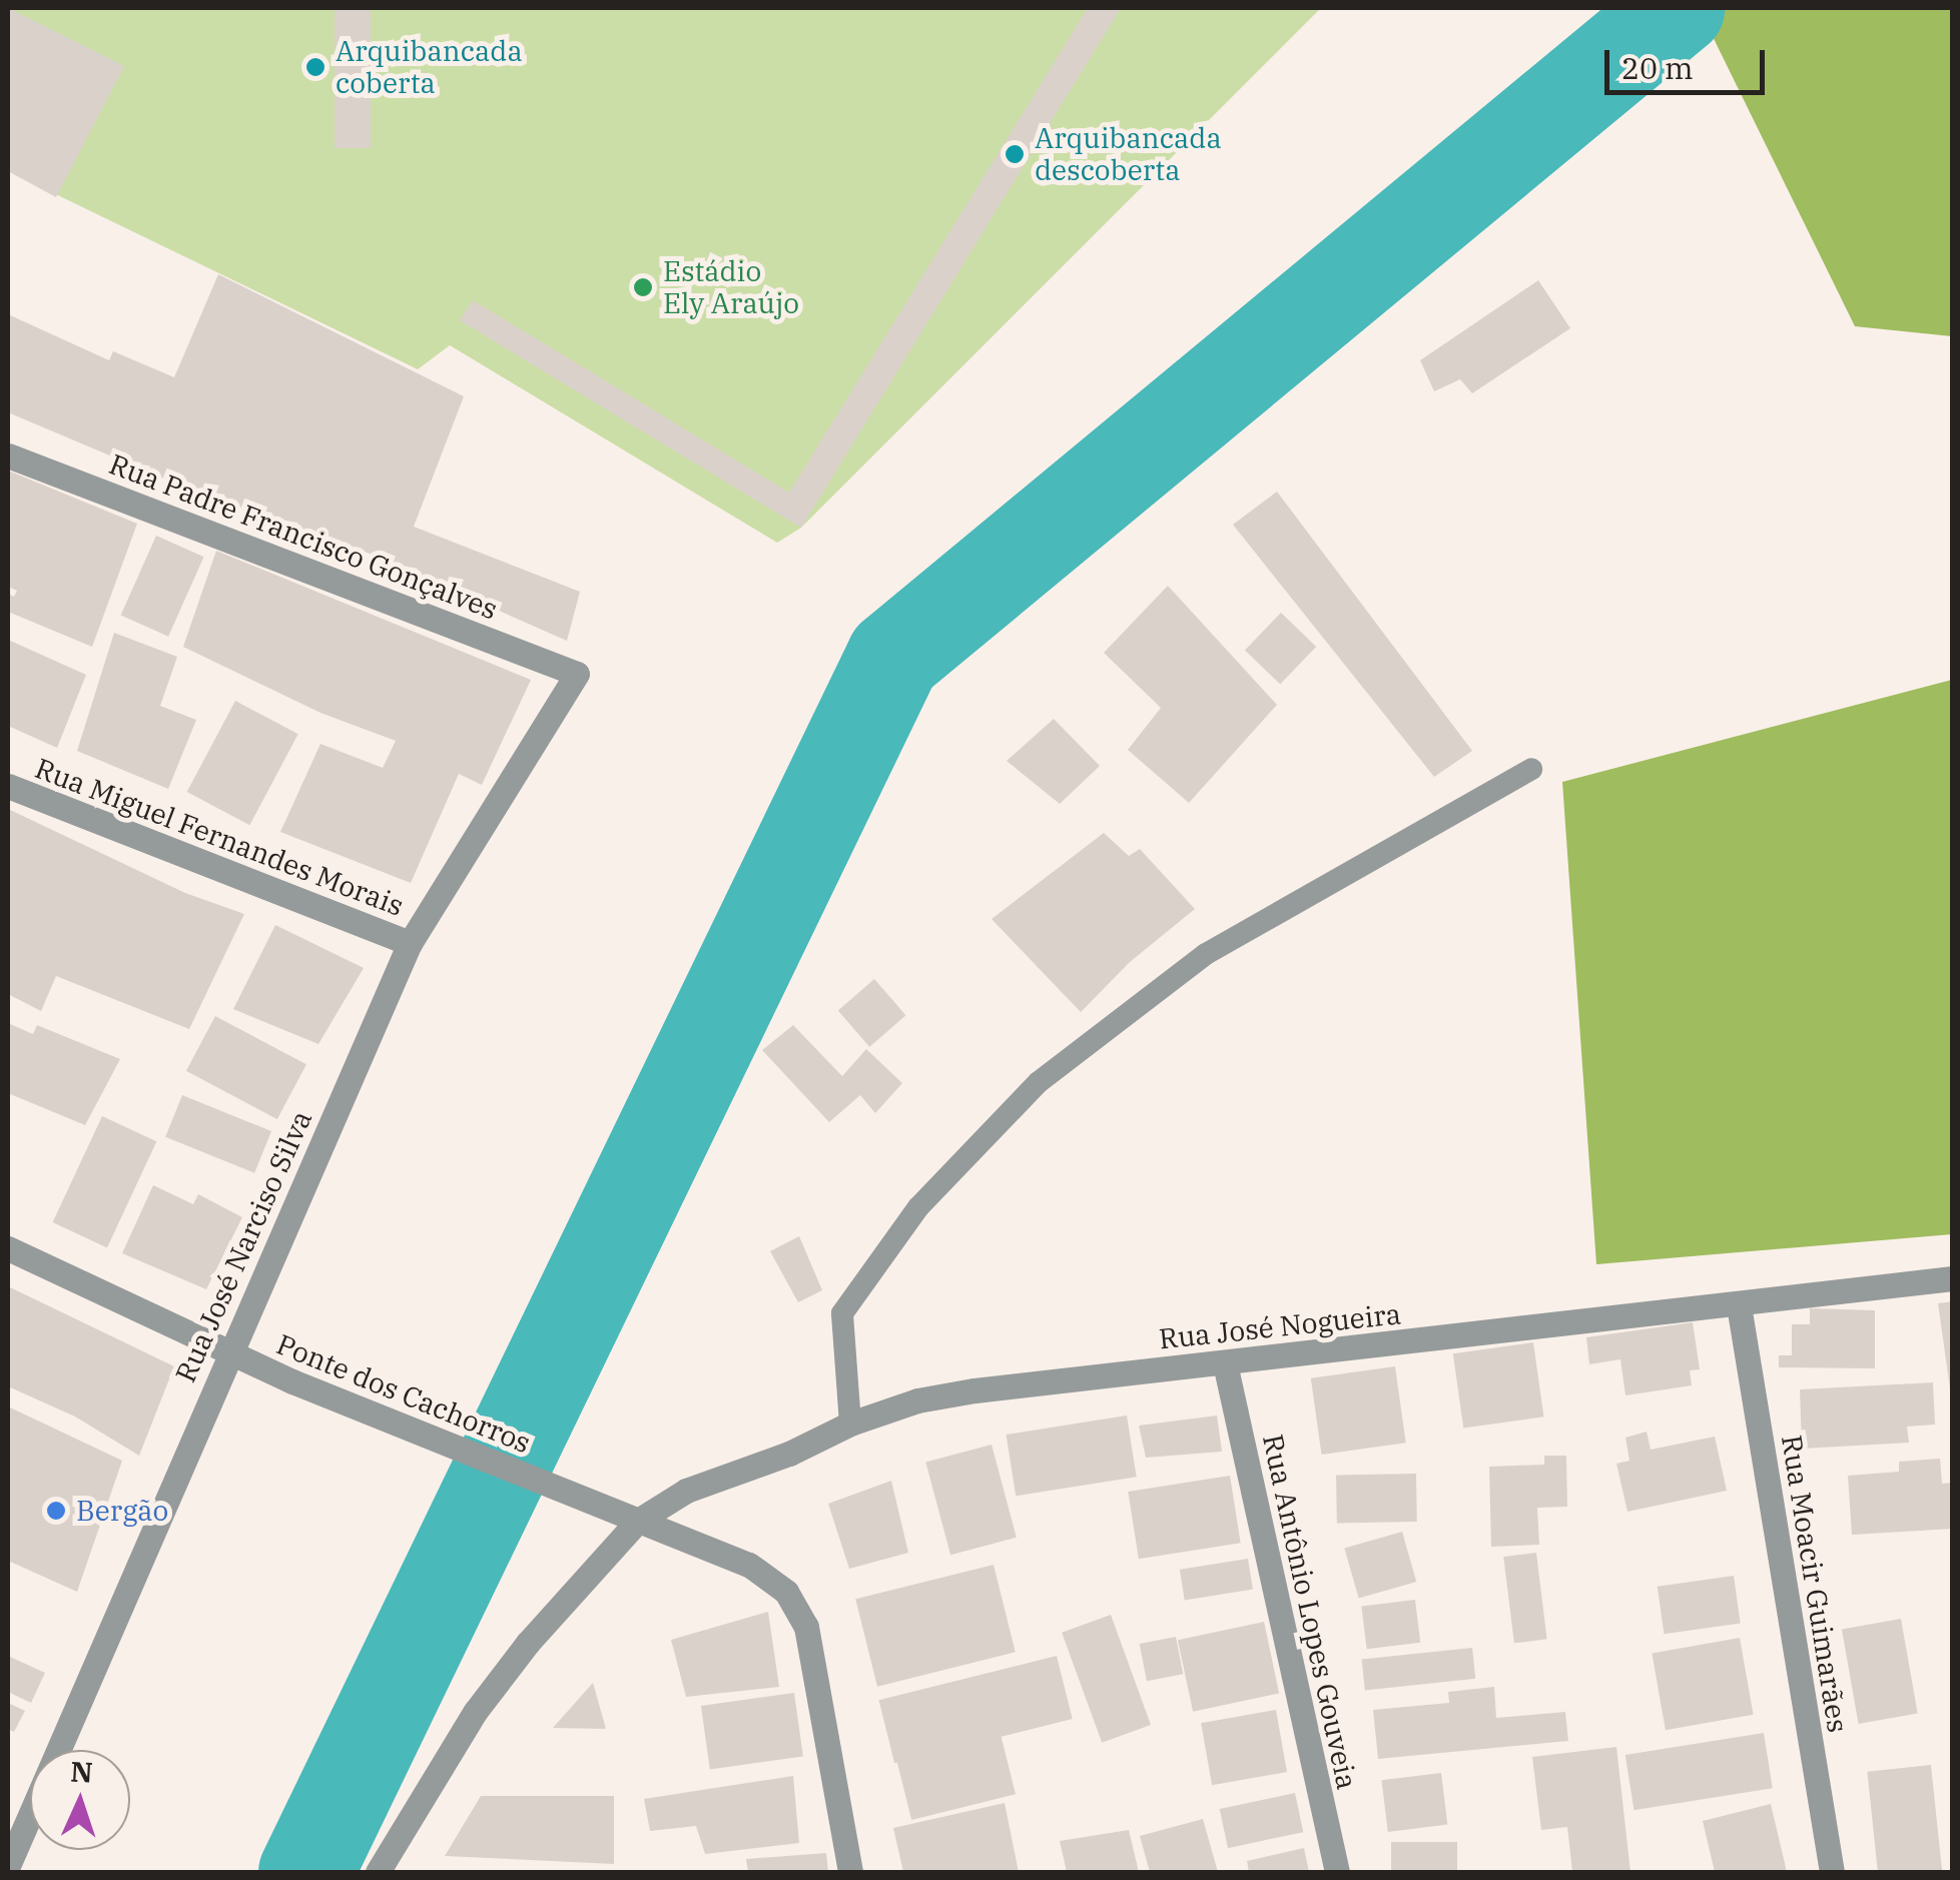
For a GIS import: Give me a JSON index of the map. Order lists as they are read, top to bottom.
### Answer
{
  "streets": {
    "street": [
      "Rua Padre Francisco Gonçalves",
      "Rua Miguel Fernandes Morais",
      "Rua José Narciso Silva",
      "Rua José Nogueira",
      "Ponte dos Cachorros",
      "Rua Moacir Guimarães",
      "Rua Antônio Lopes Gouveia"
    ]
  },
  "crossings": [
    ["Rua Padre Francisco Gonçalves", "Rua José Narciso Silva"],
    ["Rua Miguel Fernandes Morais", "Rua José Narciso Silva"],
    ["Rua José Narciso Silva", "Ponte dos Cachorros"],
    ["Rua José Nogueira", "Ponte dos Cachorros"],
    ["Rua José Nogueira", "Rua Moacir Guimarães"],
    ["Rua José Nogueira", "Rua Antônio Lopes Gouveia"]
  ],
  "places": [
    "Arquibancada coberta",
    "Arquibancada descoberta",
    "Estádio Ely Araújo",
    "Bergão"
  ],
  "scale_bar": "20 m",
  "north": "top"
}
